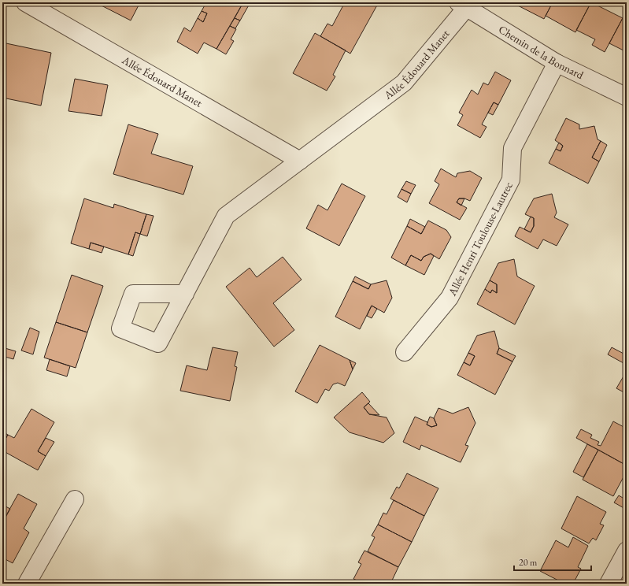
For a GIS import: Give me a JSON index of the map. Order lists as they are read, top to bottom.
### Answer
{
  "streets": {
    "street": ["Chemin de la Bonnard", "Allée Édouard Manet", "Allée Henri Toulouse-Lautrec"]
  },
  "crossings": [
    ["Chemin de la Bonnard", "Allée Édouard Manet"],
    ["Chemin de la Bonnard", "Allée Henri Toulouse-Lautrec"]
  ],
  "scale_bar": "20 m"
}
